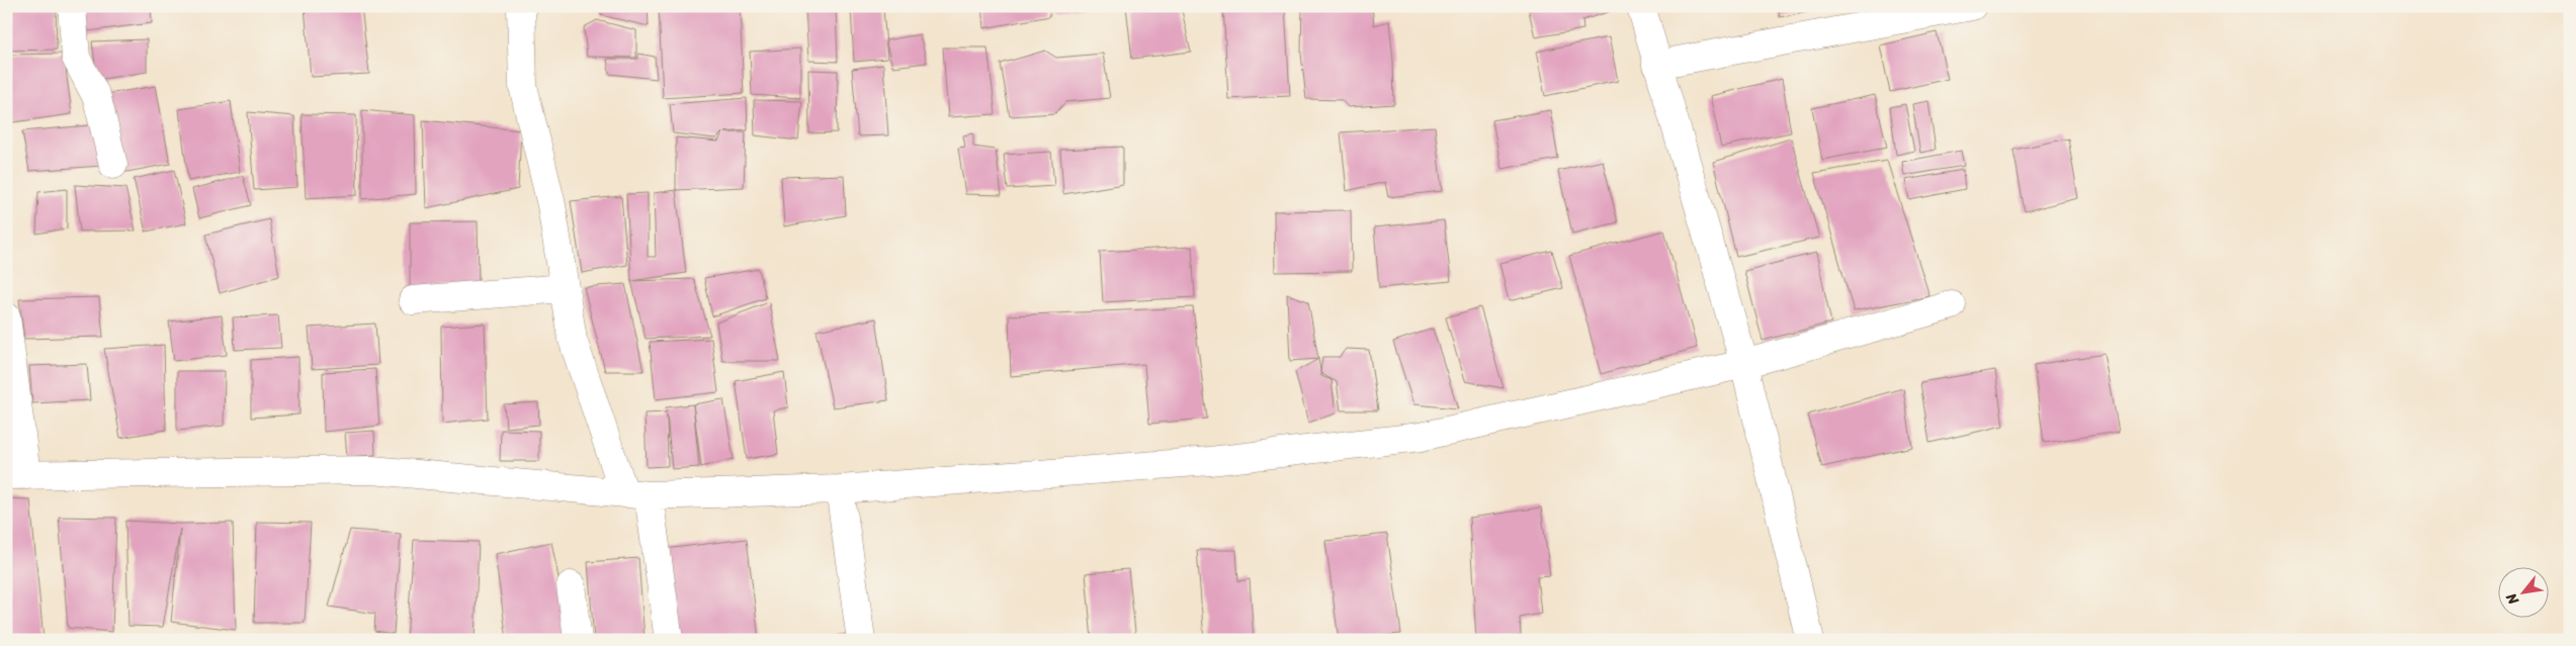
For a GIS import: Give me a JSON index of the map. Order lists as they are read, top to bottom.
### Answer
{
  "north": "bottom left"
}
